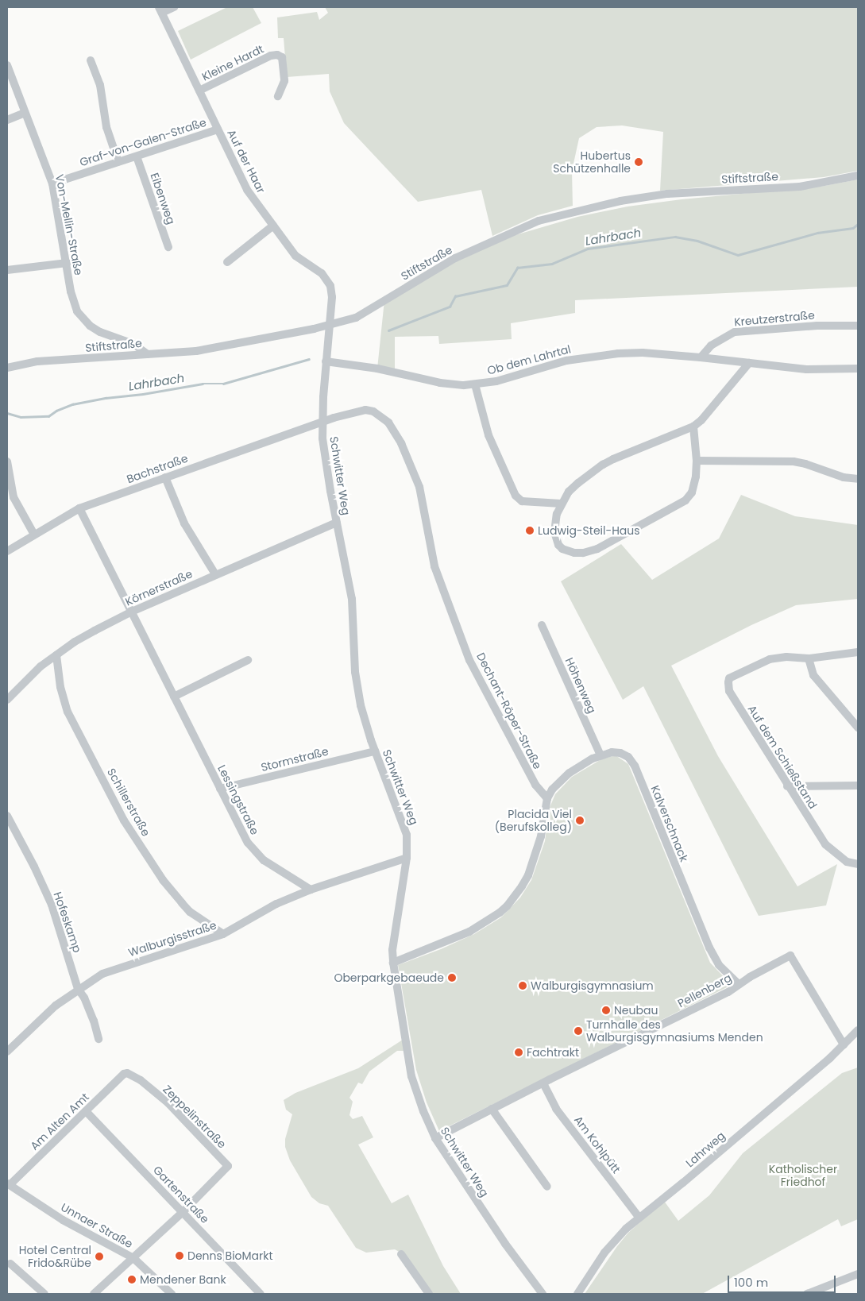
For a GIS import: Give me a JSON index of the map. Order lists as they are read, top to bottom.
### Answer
{
  "streets": {
    "street": [
      "Kleine Hardt",
      "Graf-von-Galen-Straße",
      "Auf der Haar",
      "Stiftstraße",
      "Eibenweg",
      "Von-Mellin-Straße",
      "Kreutzerstraße",
      "Ob dem Lahrtal",
      "Bachstraße",
      "Schwitter Weg",
      "Körnerstraße",
      "Höhenweg",
      "Dechant-Röper-Straße",
      "Auf dem Schießstand",
      "Stormstraße",
      "Lessingstraße",
      "Schillerstraße",
      "Kalverschnack",
      "Hofeskamp",
      "Walburgisstraße",
      "Pellenberg",
      "Zeppelinstraße",
      "Am Alten Amt",
      "Am Kohlpütt",
      "Lahrweg",
      "Gartenstraße",
      "Unnaer Straße"
    ]
  },
  "crossings": [
    ["Kleine Hardt", "Auf der Haar"],
    ["Graf-von-Galen-Straße", "Auf der Haar"],
    ["Graf-von-Galen-Straße", "Eibenweg"],
    ["Graf-von-Galen-Straße", "Von-Mellin-Straße"],
    ["Auf der Haar", "Stiftstraße"],
    ["Auf der Haar", "Schwitter Weg"],
    ["Stiftstraße", "Von-Mellin-Straße"],
    ["Stiftstraße", "Schwitter Weg"],
    ["Kreutzerstraße", "Ob dem Lahrtal"],
    ["Ob dem Lahrtal", "Schwitter Weg"],
    ["Bachstraße", "Schwitter Weg"],
    ["Bachstraße", "Dechant-Röper-Straße"],
    ["Bachstraße", "Lessingstraße"],
    ["Schwitter Weg", "Körnerstraße"],
    ["Schwitter Weg", "Dechant-Röper-Straße"],
    ["Schwitter Weg", "Stormstraße"],
    ["Schwitter Weg", "Walburgisstraße"],
    ["Schwitter Weg", "Pellenberg"],
    ["Körnerstraße", "Lessingstraße"],
    ["Körnerstraße", "Schillerstraße"],
    ["Höhenweg", "Kalverschnack"],
    ["Dechant-Röper-Straße", "Kalverschnack"],
    ["Stormstraße", "Lessingstraße"],
    ["Lessingstraße", "Walburgisstraße"],
    ["Schillerstraße", "Walburgisstraße"],
    ["Kalverschnack", "Pellenberg"],
    ["Hofeskamp", "Walburgisstraße"],
    ["Pellenberg", "Am Kohlpütt"],
    ["Pellenberg", "Lahrweg"],
    ["Zeppelinstraße", "Am Alten Amt"],
    ["Zeppelinstraße", "Gartenstraße"],
    ["Am Alten Amt", "Gartenstraße"],
    ["Am Alten Amt", "Unnaer Straße"],
    ["Am Kohlpütt", "Lahrweg"]
  ],
  "water": ["Lahrbach"],
  "parks": ["Katholischer Friedhof"],
  "places": [
    "Hubertus Schützenhalle",
    "Ludwig-Steil-Haus",
    "Placida Viel (Berufskolleg)",
    "Oberparkgebaeude",
    "Walburgisgymnasium",
    "Neubau",
    "Turnhalle des Walburgisgymnasiums Menden",
    "Fachtrakt",
    "Denns BioMarkt",
    "Hotel Central Frido&Rübe",
    "Mendener Bank"
  ],
  "scale_bar": "100 m"
}
